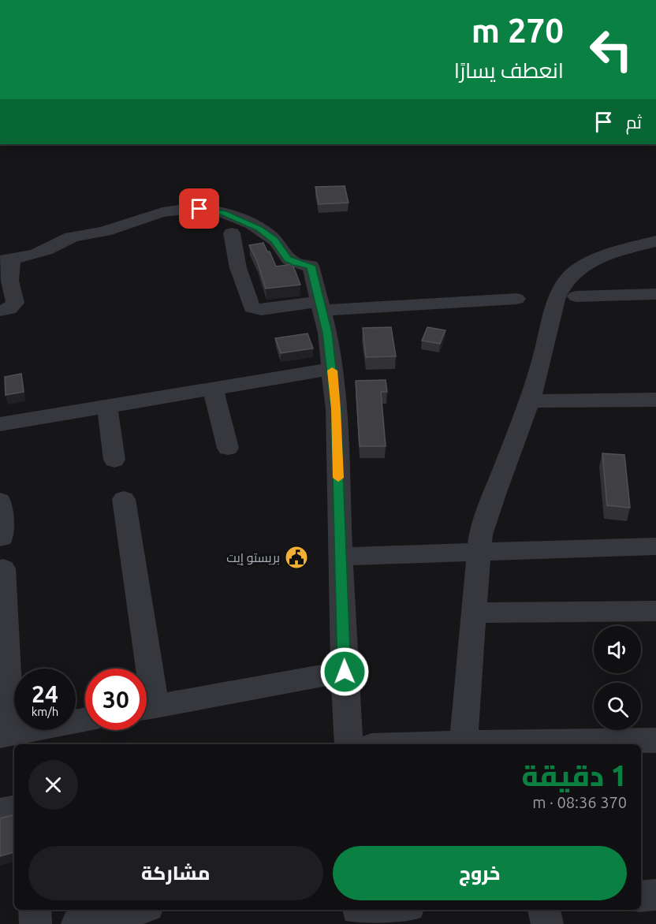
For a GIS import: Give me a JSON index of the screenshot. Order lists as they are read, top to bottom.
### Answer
{
  "places": {
    "public building": ["بريستو إيت"]
  },
  "page": {
    "turn": ["270 m", "انعطف يسارًا"],
    "then": "ثم",
    "speed": "24 km/h",
    "limit": "30",
    "heading": ["1 دقيقة", "370 m · 08:36"],
    "buttons": ["خروج", "مشاركة"]
  }
}
